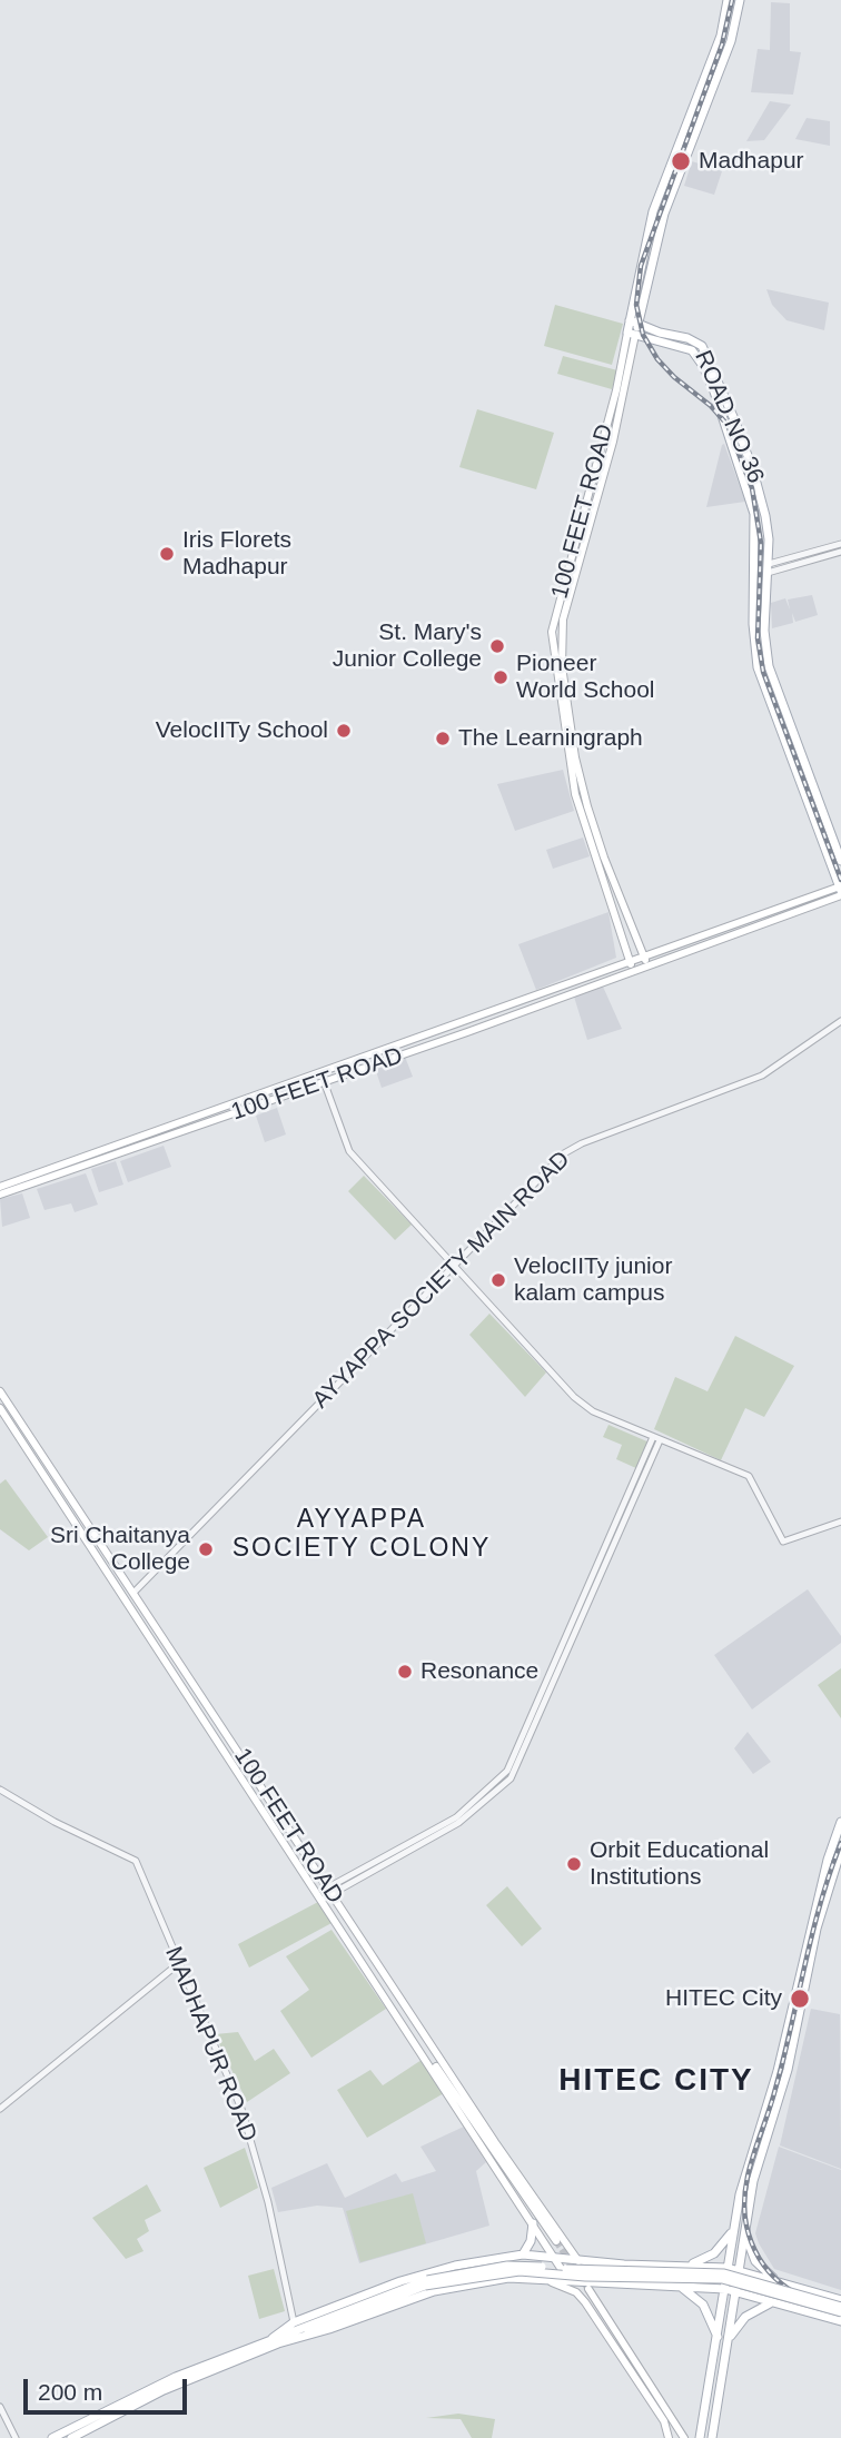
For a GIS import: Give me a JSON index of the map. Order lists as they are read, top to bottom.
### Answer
{
  "streets": {
    "main road": ["ROAD NO 36", "100 FEET ROAD"],
    "street": ["AYYAPPA SOCIETY MAIN ROAD", "MADHAPUR ROAD"]
  },
  "crossings": [
    ["ROAD NO 36", "100 FEET ROAD"],
    ["100 FEET ROAD", "AYYAPPA SOCIETY MAIN ROAD"]
  ],
  "districts": ["AYYAPPA SOCIETY COLONY", "HITEC CITY"],
  "places": [
    "Madhapur",
    "Iris Florets Madhapur",
    "St. Mary's Junior College",
    "Pioneer World School",
    "VelocIITy School",
    "The Learningraph",
    "VelocIITy junior kalam campus",
    "Sri Chaitanya College",
    "Resonance",
    "Orbit Educational Institutions",
    "HITEC City"
  ],
  "scale_bar": "200 m"
}
